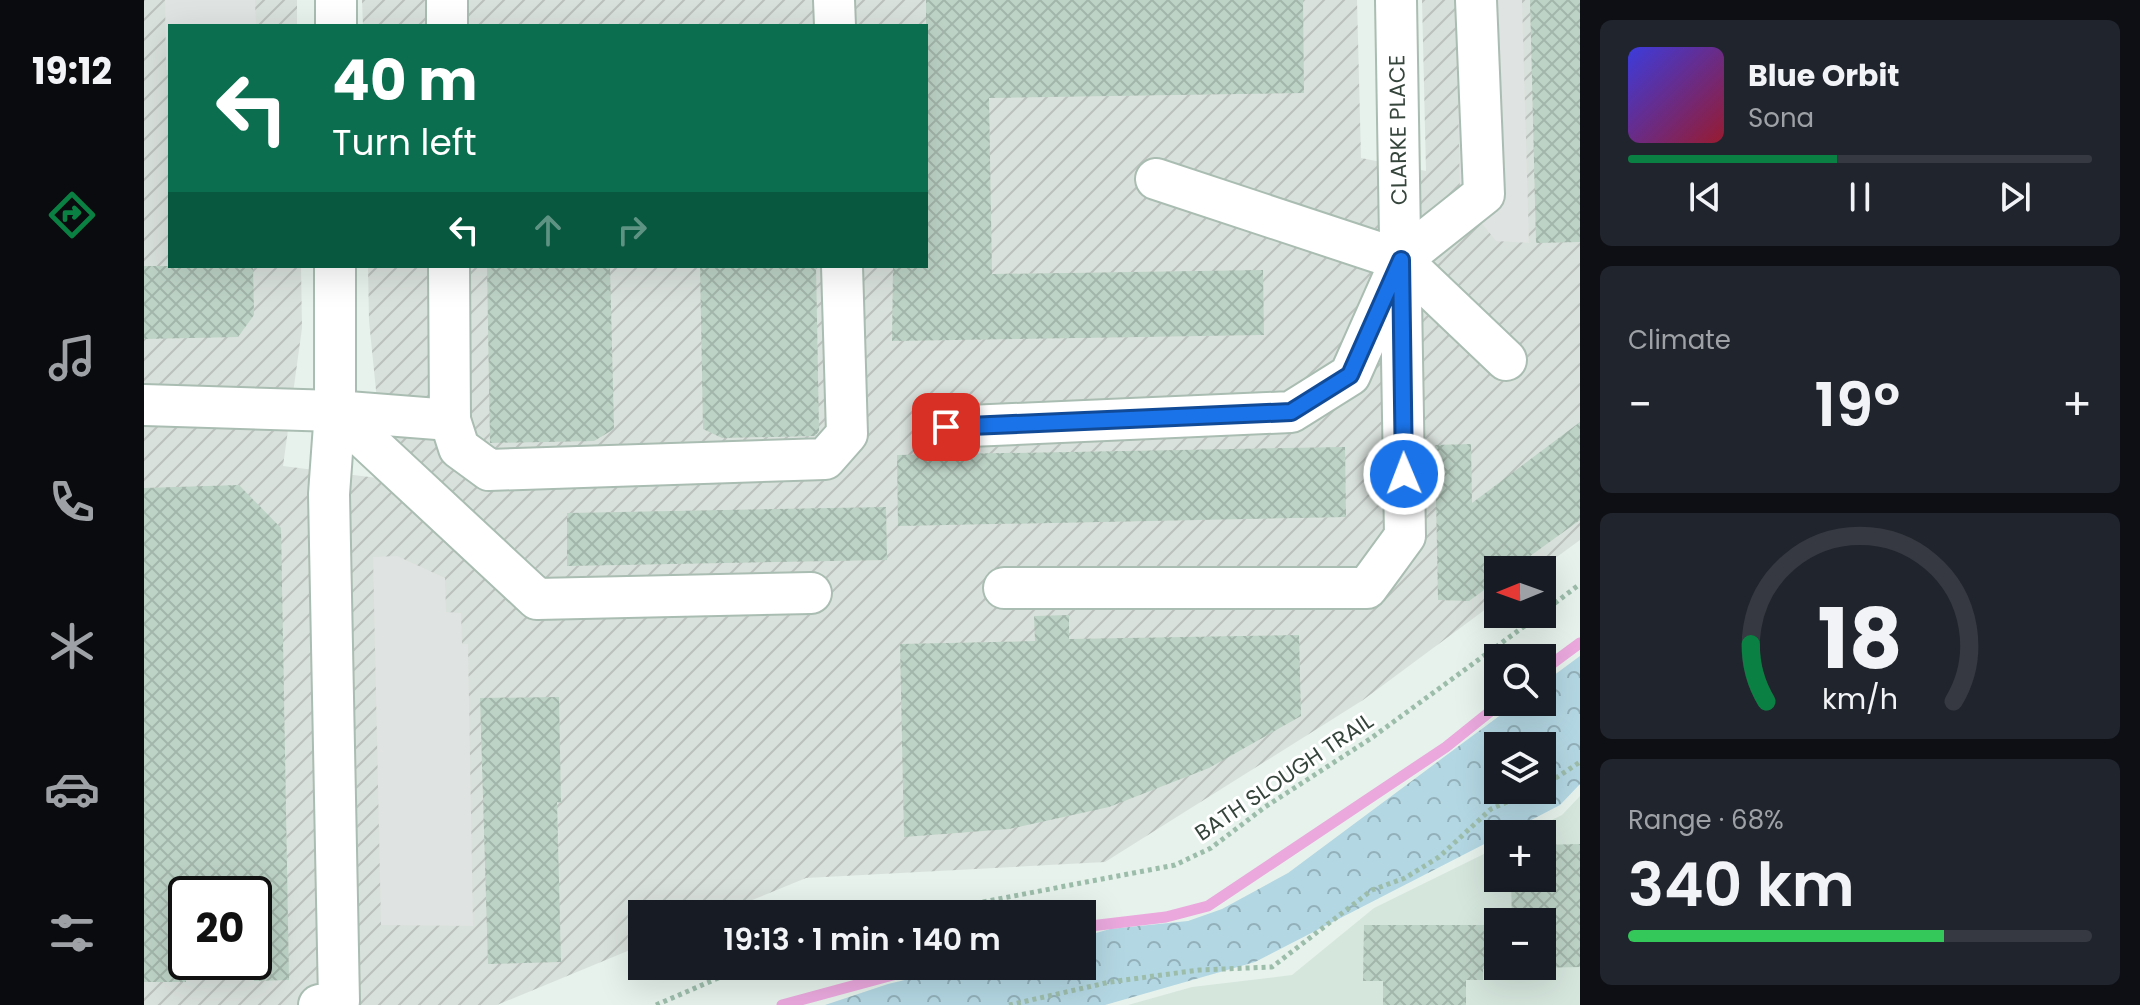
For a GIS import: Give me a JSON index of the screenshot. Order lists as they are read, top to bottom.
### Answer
{
  "streets": {
    "street": ["CLARKE PLACE"],
    "path": ["BATH SLOUGH TRAIL"]
  },
  "north": "left",
  "page": {
    "tabs": "19:12",
    "turn": ["40 m", "Turn left"],
    "song": ["Blue Orbit", "Sona"],
    "tile": [
      "Climate",
      ["Range · 68%", "340 km"]
    ],
    "heat": ["−", "19°", "+"],
    "map_buttons": ["+", "−"],
    "limit": "20",
    "trip": "19:13 · 1 min · 140 m",
    "gauge": ["18", "km/h"]
  }
}
